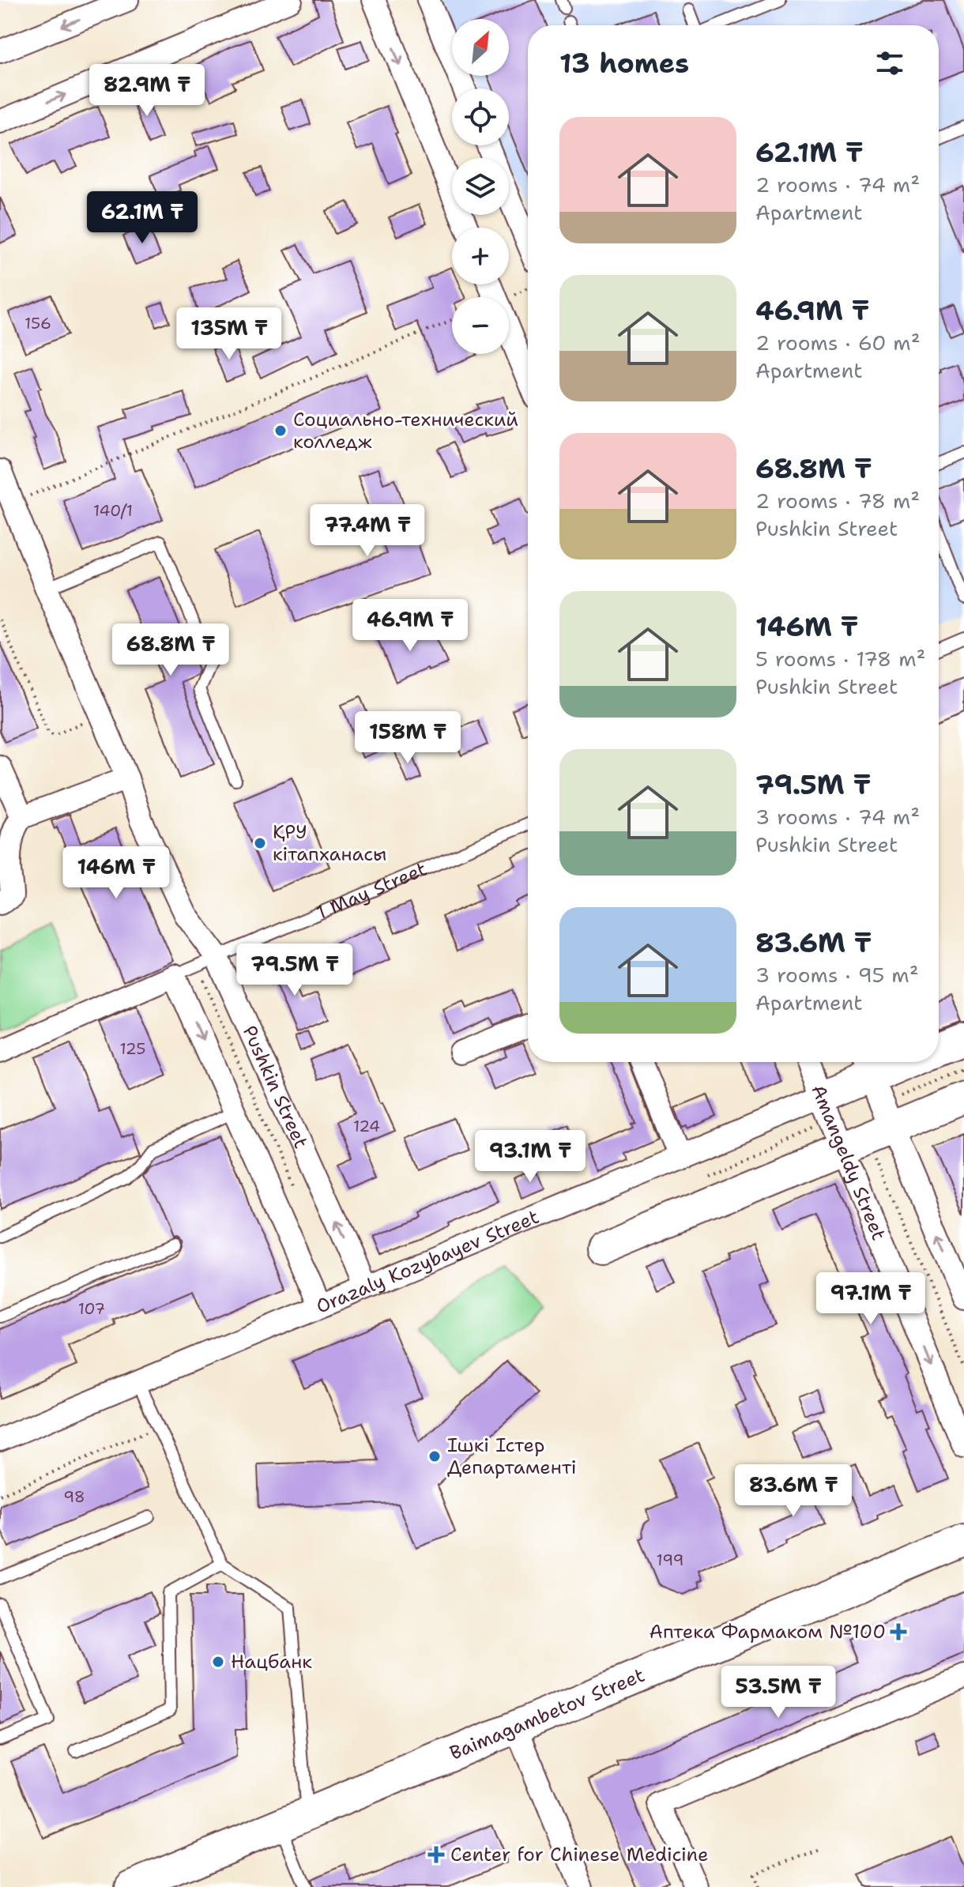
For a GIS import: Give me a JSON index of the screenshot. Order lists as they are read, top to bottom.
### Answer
{
  "streets": {
    "main road": ["Orazaly Kozybayev Street", "Baimagambetov Street"],
    "street": ["1 May Street", "Pushkin Street", "Amangeldy Street"]
  },
  "crossings": [
    ["1 May Street", "Pushkin Street"],
    ["Pushkin Street", "Orazaly Kozybayev Street"],
    ["Amangeldy Street", "Orazaly Kozybayev Street"]
  ],
  "places": {
    "other": [
      "Социально-технический колледж",
      "ҚРУ кітапханасы",
      "Ішкі Істер Департаменті",
      "Нацбанк"
    ],
    "health": ["Аптека Фармаком №100", "Center for Chinese Medicine"]
  },
  "house_numbers": [
    "156",
    "140/1",
    "125",
    "124",
    "107",
    "98",
    "199"
  ],
  "north": "top right",
  "page": {
    "map_buttons": ["+", "−"],
    "heading": "13 homes",
    "price": [
      "82.9M ₸",
      "62.1M ₸",
      "135M ₸",
      "77.4M ₸",
      "46.9M ₸",
      "68.8M ₸",
      "158M ₸",
      "146M ₸",
      "79.5M ₸",
      "93.1M ₸",
      "97.1M ₸",
      "83.6M ₸",
      "53.5M ₸"
    ],
    "list": [
      {
        "name": "62.1M ₸",
        "note": "2 rooms · 74 m² · Apartment"
      },
      {
        "name": "46.9M ₸",
        "note": "2 rooms · 60 m² · Apartment"
      },
      {
        "name": "68.8M ₸",
        "note": "2 rooms · 78 m² · Pushkin Street"
      },
      {
        "name": "146M ₸",
        "note": "5 rooms · 178 m² · Pushkin Street"
      },
      {
        "name": "79.5M ₸",
        "note": "3 rooms · 74 m² · Pushkin Street"
      },
      {
        "name": "83.6M ₸",
        "note": "3 rooms · 95 m² · Apartment"
      }
    ]
  }
}
